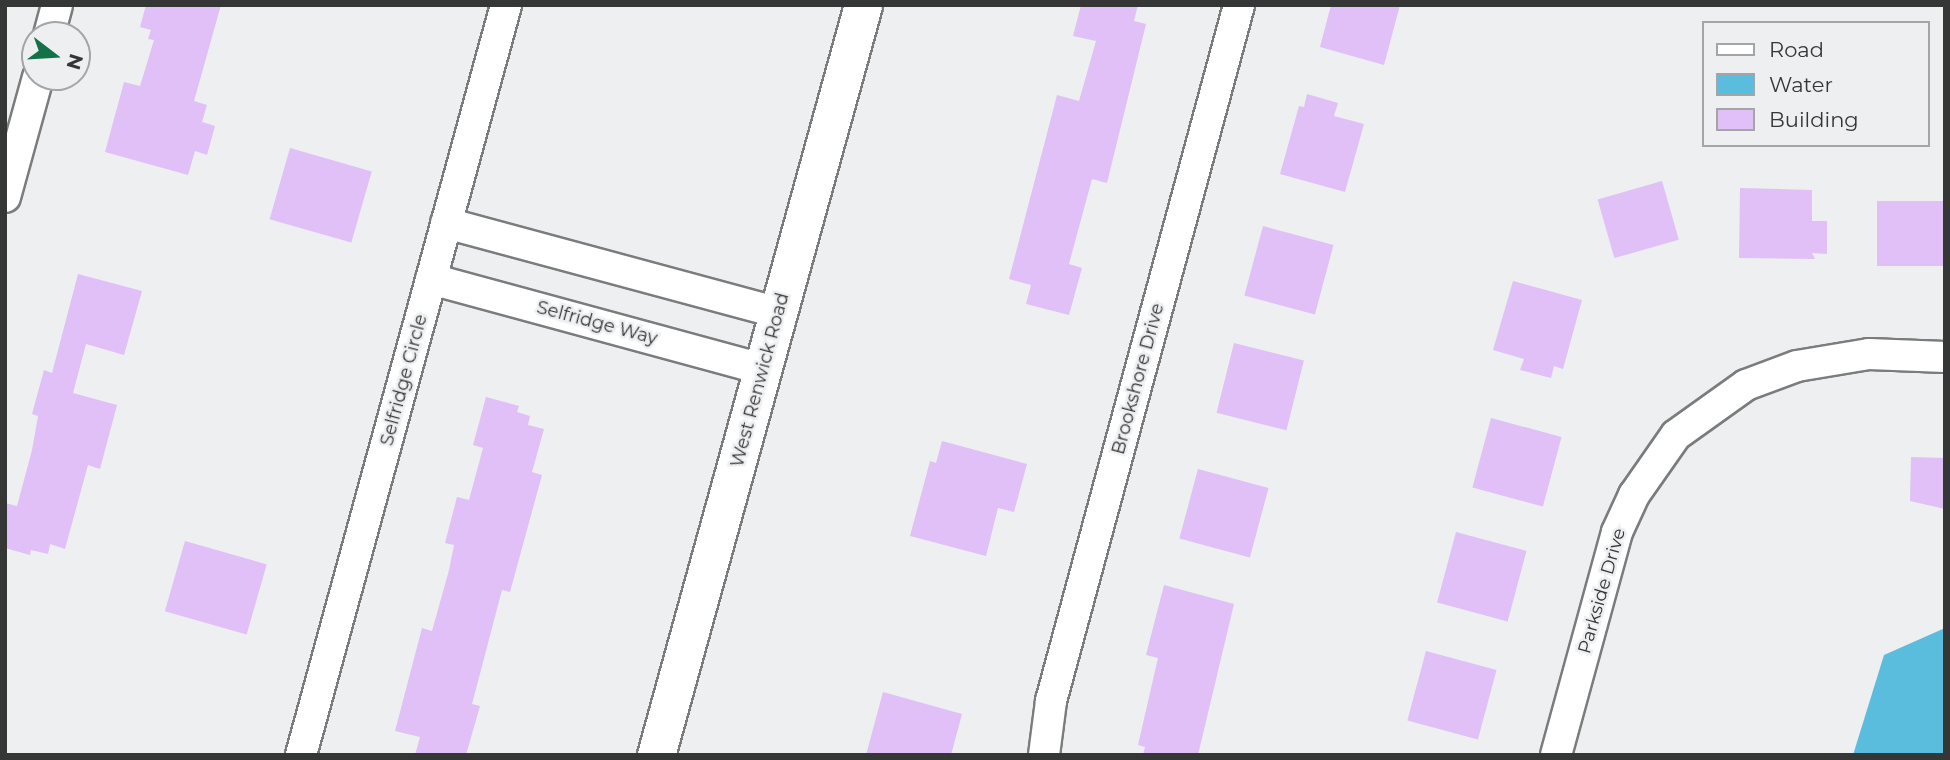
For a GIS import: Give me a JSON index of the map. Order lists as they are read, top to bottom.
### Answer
{
  "streets": {
    "street": [
      "Selfridge Way",
      "Brookshore Drive",
      "Selfridge Circle",
      "West Renwick Road",
      "Parkside Drive"
    ]
  },
  "crossings": [
    ["Selfridge Way", "Selfridge Circle"],
    ["Selfridge Way", "West Renwick Road"]
  ],
  "legend": ["Road", "Water", "Building"],
  "north": "right"
}
